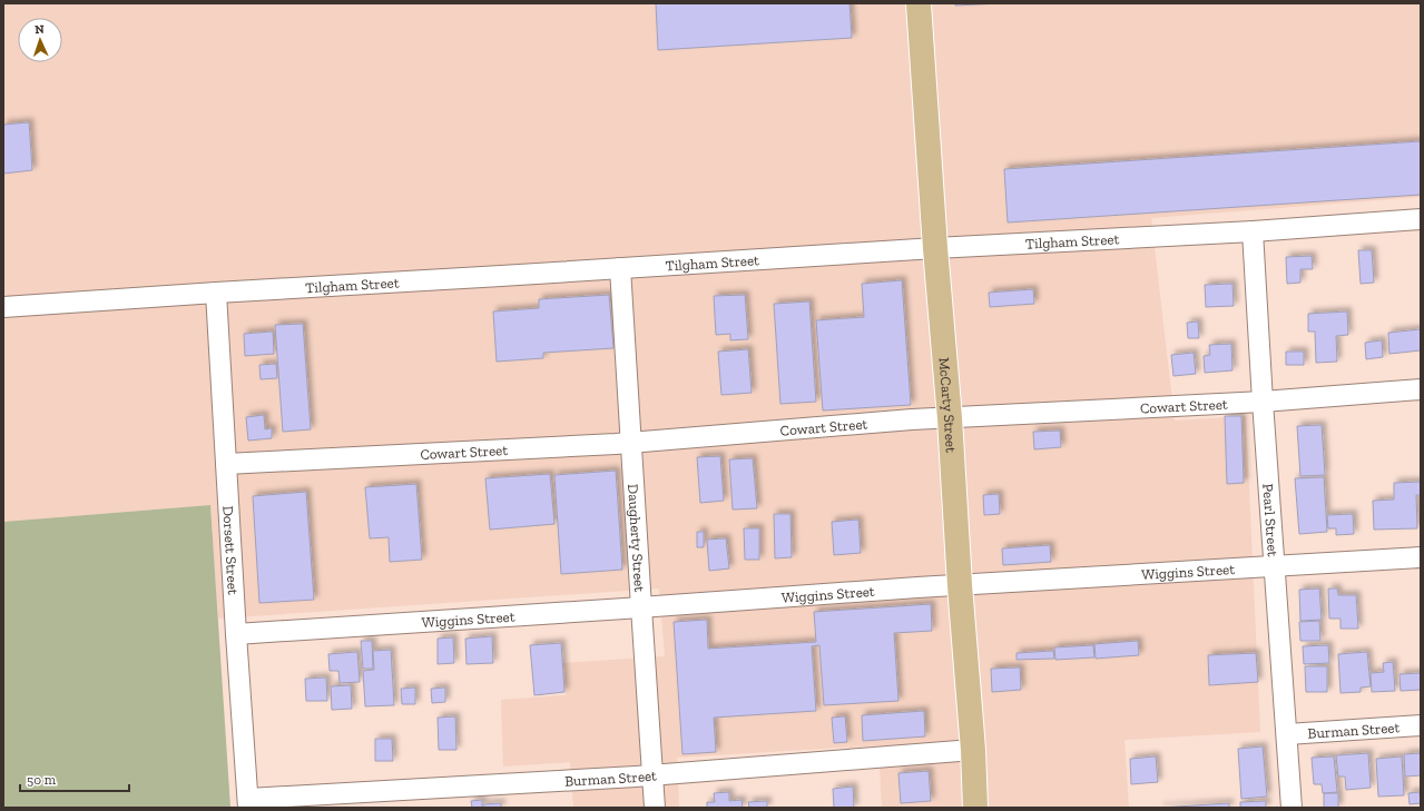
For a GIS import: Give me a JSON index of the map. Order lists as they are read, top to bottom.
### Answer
{
  "streets": {
    "main road": ["McCarty Street"],
    "street": [
      "Tilgham Street",
      "Cowart Street",
      "Pearl Street",
      "Daugherty Street",
      "Dorsett Street",
      "Wiggins Street",
      "Burman Street"
    ]
  },
  "crossings": [
    ["Tilgham Street", "McCarty Street"],
    ["Tilgham Street", "Pearl Street"],
    ["Tilgham Street", "Daugherty Street"],
    ["Tilgham Street", "Dorsett Street"],
    ["McCarty Street", "Cowart Street"],
    ["McCarty Street", "Wiggins Street"],
    ["McCarty Street", "Burman Street"],
    ["Cowart Street", "Pearl Street"],
    ["Cowart Street", "Daugherty Street"],
    ["Cowart Street", "Dorsett Street"],
    ["Pearl Street", "Wiggins Street"],
    ["Pearl Street", "Burman Street"],
    ["Daugherty Street", "Wiggins Street"],
    ["Daugherty Street", "Burman Street"],
    ["Dorsett Street", "Wiggins Street"],
    ["Dorsett Street", "Burman Street"]
  ],
  "scale_bar": "50 m",
  "north": "top"
}
